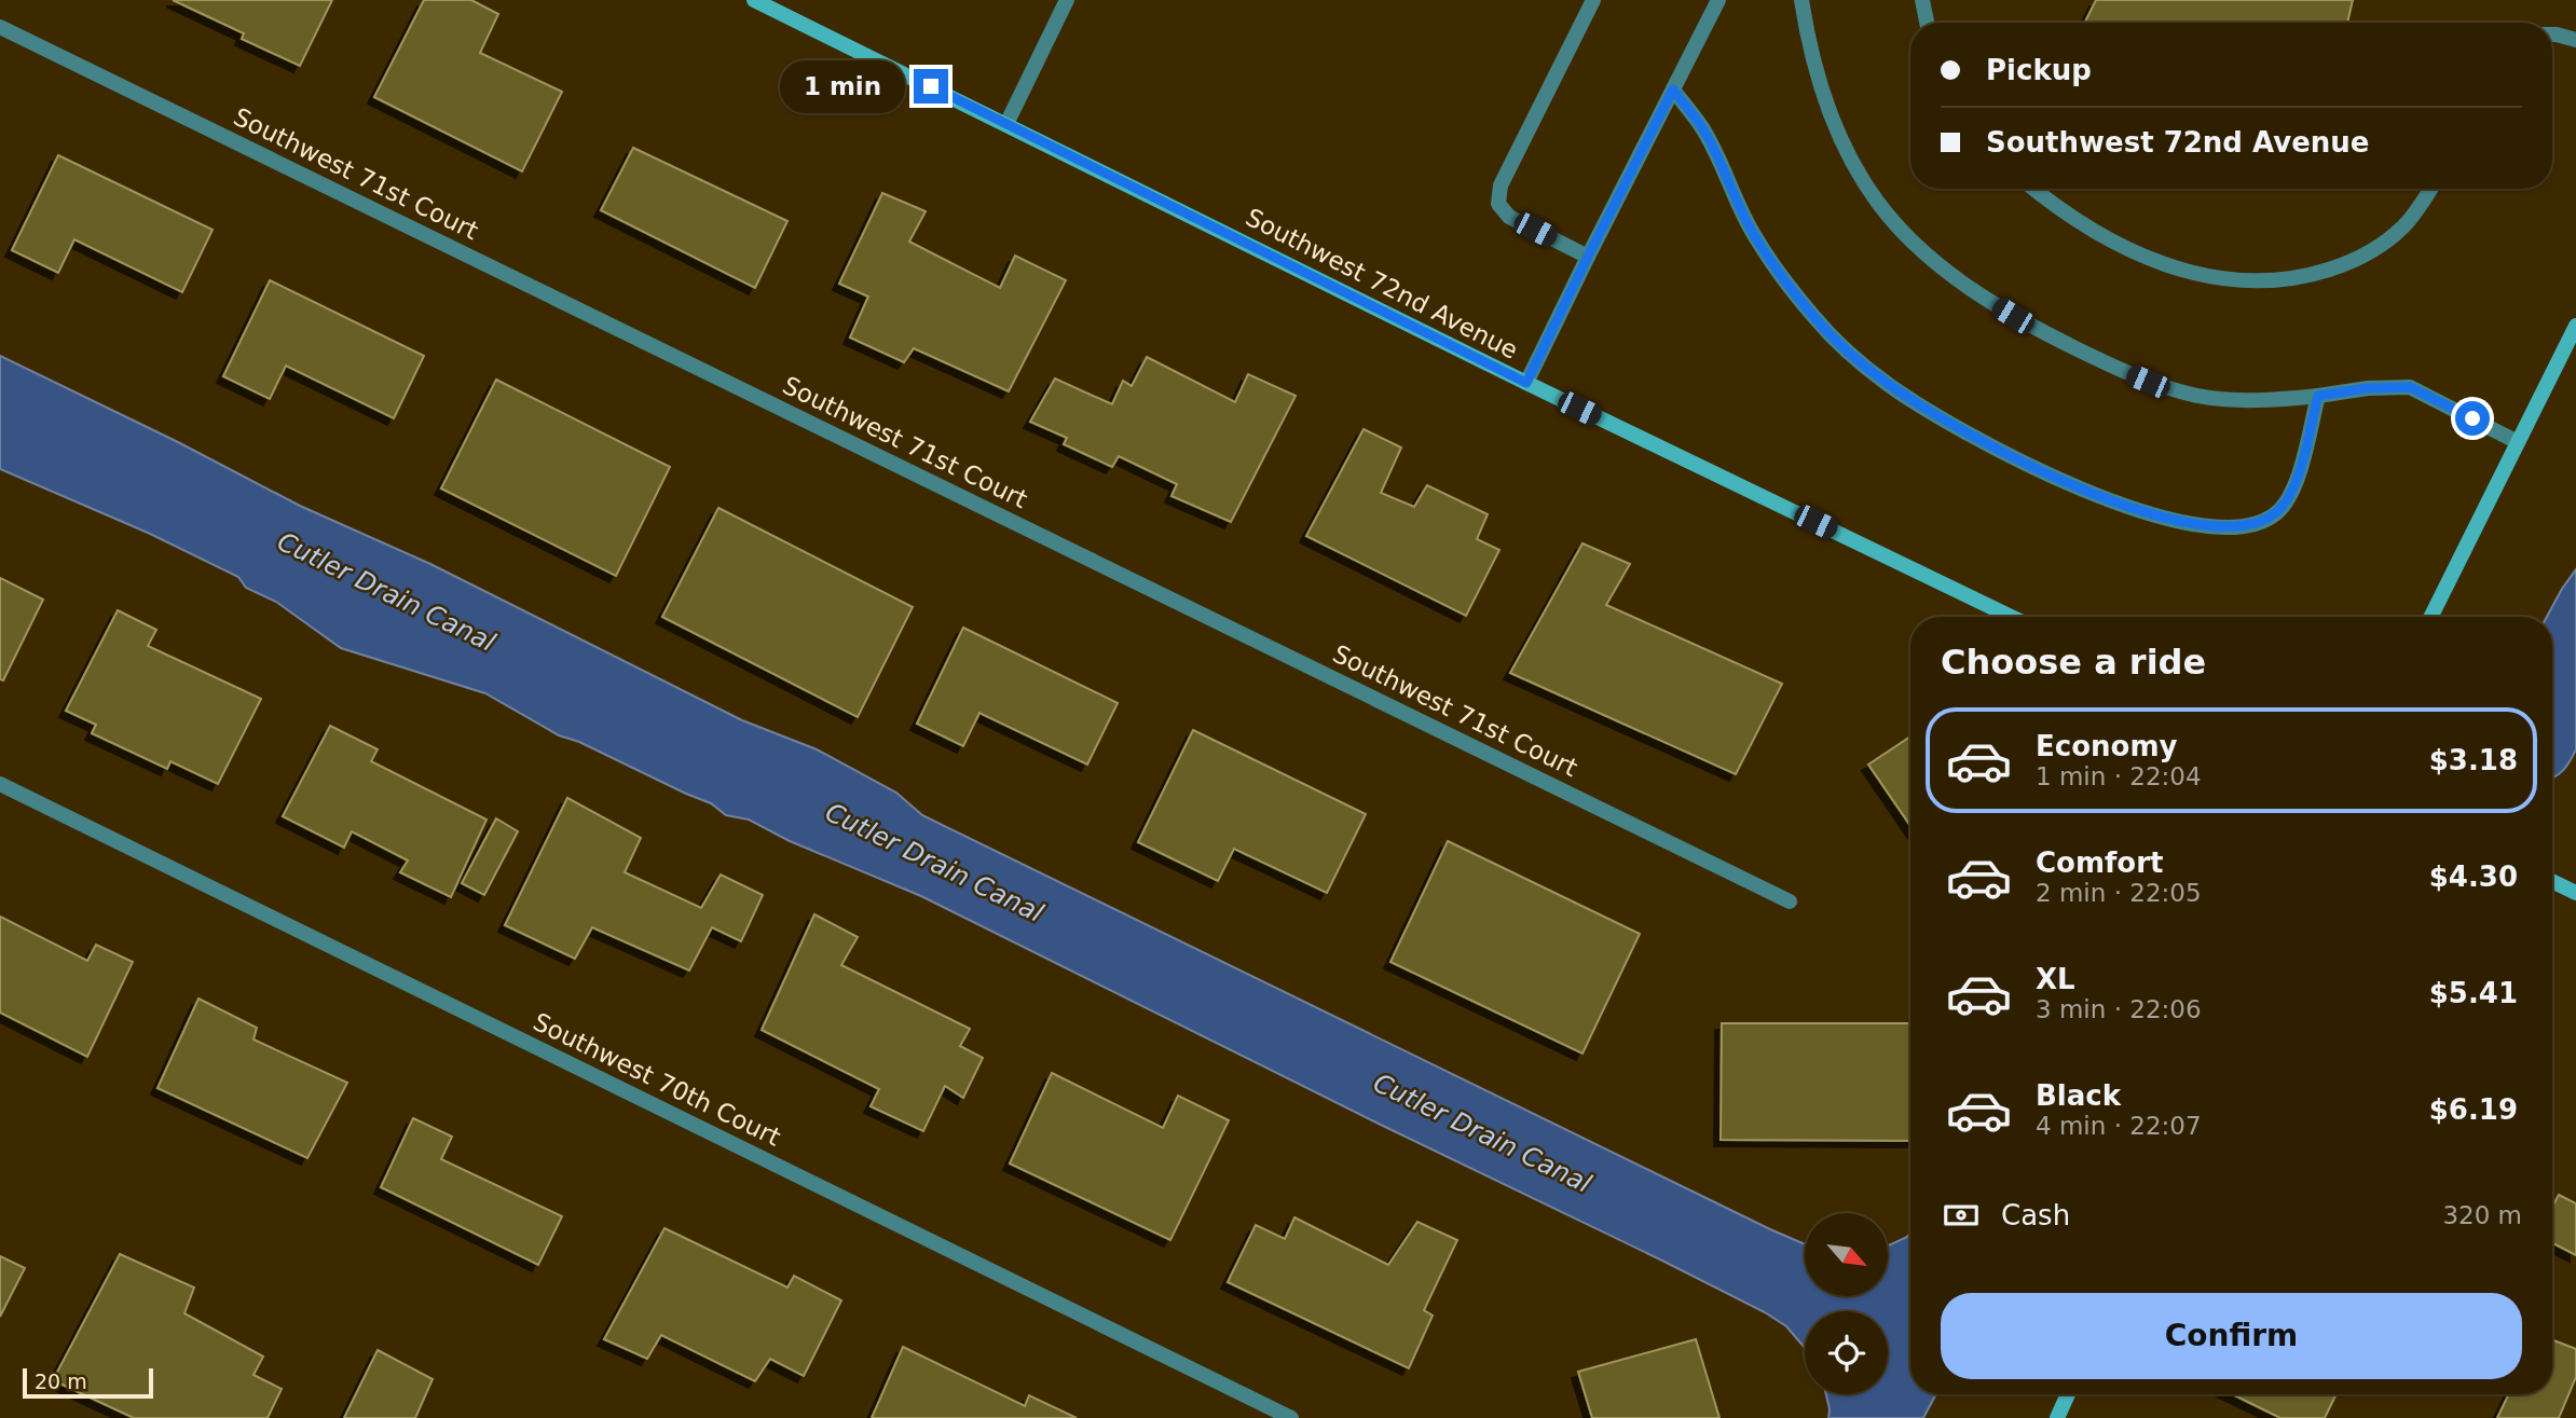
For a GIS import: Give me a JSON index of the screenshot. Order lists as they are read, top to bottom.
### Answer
{
  "streets": {
    "street": ["Southwest 71st Court", "Southwest 72nd Avenue", "Southwest 70th Court"]
  },
  "water": ["Cutler Drain Canal"],
  "scale_bar": "20 m",
  "north": "bottom right",
  "page": {
    "banner": ["Pickup", "Southwest 72nd Avenue"],
    "bubble": "1 min",
    "heading": "Choose a ride",
    "list": [
      {
        "name": "Economy",
        "note": "1 min · 22:04",
        "value": "$3.18"
      },
      {
        "name": "Comfort",
        "note": "2 min · 22:05",
        "value": "$4.30"
      },
      {
        "name": "XL",
        "note": "3 min · 22:06",
        "value": "$5.41"
      },
      {
        "name": "Black",
        "note": "4 min · 22:07",
        "value": "$6.19"
      }
    ],
    "pay": ["Cash", "320 m"],
    "buttons": "Confirm",
    "scale": "20 m"
  }
}
